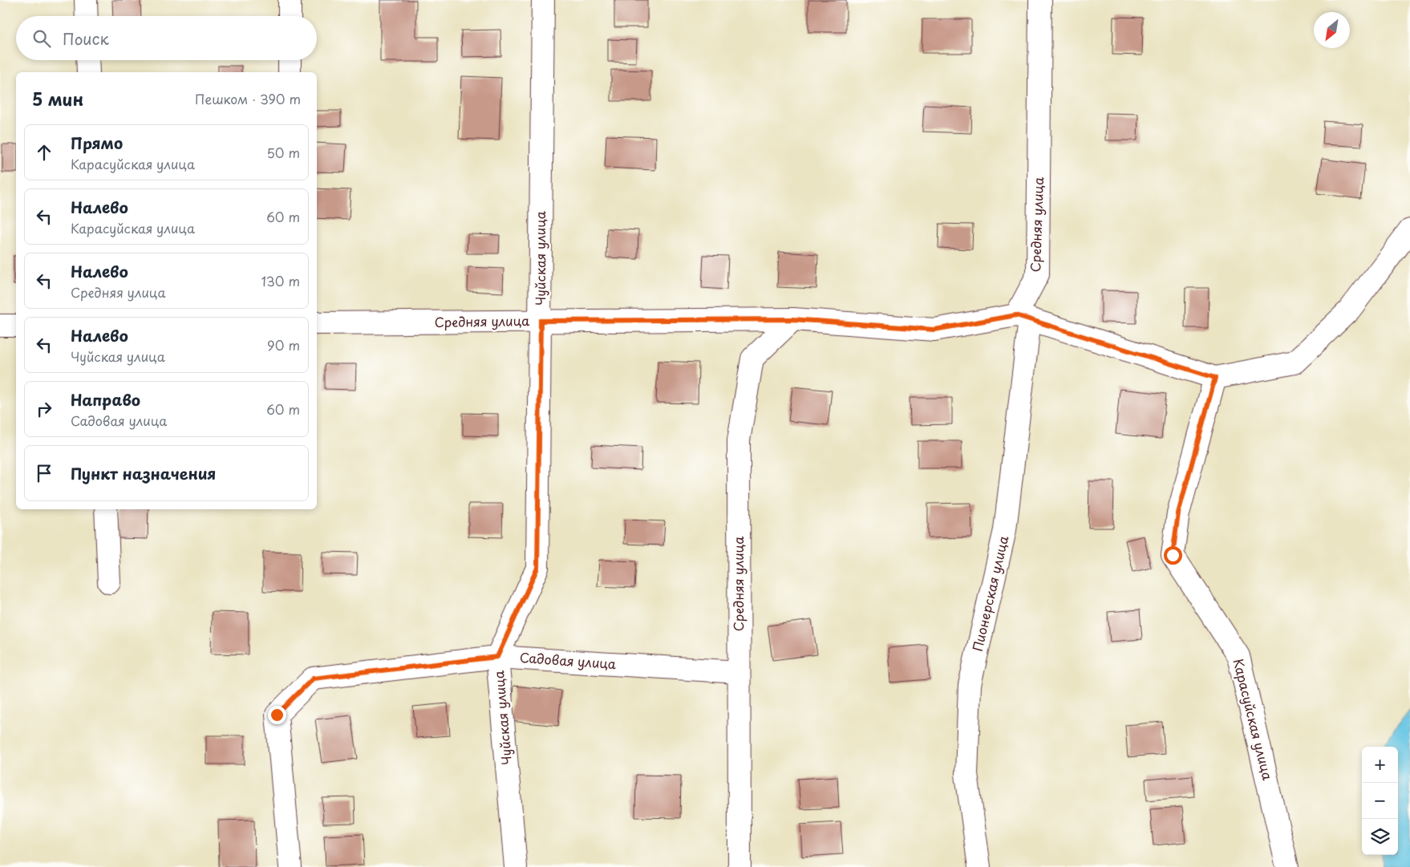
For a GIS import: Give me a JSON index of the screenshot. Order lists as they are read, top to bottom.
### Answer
{
  "streets": {
    "street": [
      "Средняя улица",
      "Чуйская улица",
      "Пионерская улица",
      "Садовая улица",
      "Карасуйская улица"
    ]
  },
  "crossings": [
    ["Средняя улица", "Чуйская улица"],
    ["Средняя улица", "Пионерская улица"],
    ["Средняя улица", "Садовая улица"],
    ["Чуйская улица", "Садовая улица"]
  ],
  "north": "bottom left",
  "page": {
    "search": "Поиск",
    "heading": ["5 мин", "Пешком · 390 m"],
    "list": [
      ["Прямо", "Карасуйская улица", "50 m"],
      ["Налево", "Карасуйская улица", "60 m"],
      ["Налево", "Средняя улица", "130 m"],
      ["Налево", "Чуйская улица", "90 m"],
      ["Направо", "Садовая улица", "60 m"],
      "Пункт назначения"
    ],
    "map_buttons": ["+", "−"]
  }
}
